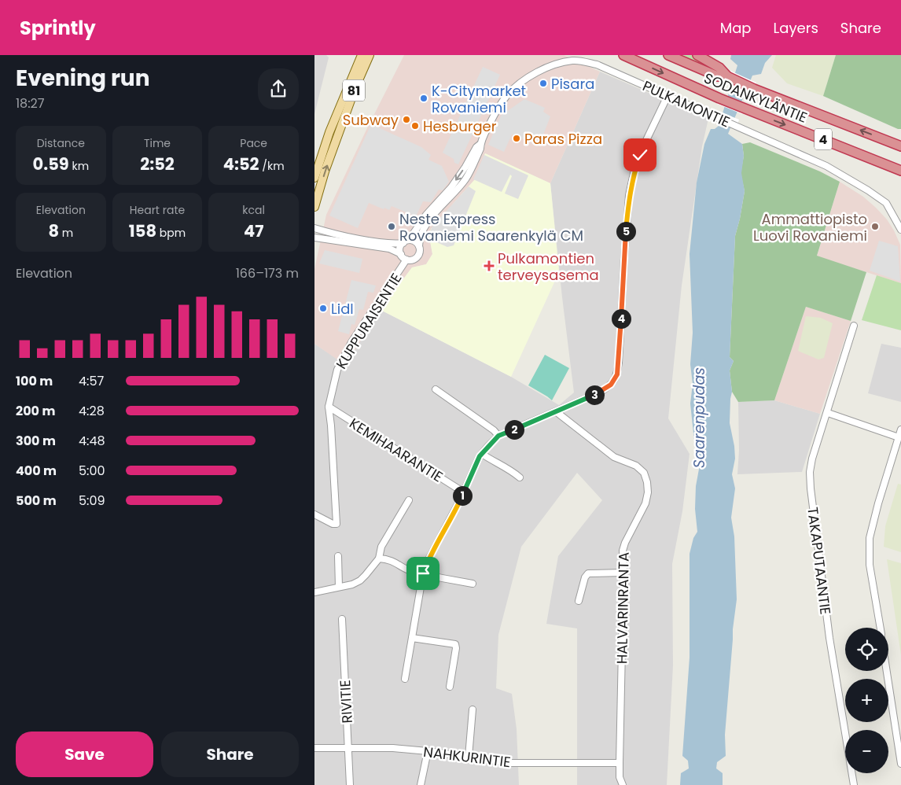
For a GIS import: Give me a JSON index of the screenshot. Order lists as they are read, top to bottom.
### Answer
{
  "streets": {
    "highway": ["SODANKYLÄNTIE", "4"],
    "main road": ["81"],
    "street": [
      "PULKAMONTIE",
      "KUPPURAISENTIE",
      "KEMIHAARANTIE",
      "TAKAPUTAANTIE",
      "HALVARINRANTA",
      "RIVITIE",
      "NAHKURINTIE"
    ]
  },
  "crossings": [
    ["PULKAMONTIE", "KUPPURAISENTIE"],
    ["KUPPURAISENTIE", "KEMIHAARANTIE"],
    ["HALVARINRANTA", "NAHKURINTIE"],
    ["RIVITIE", "NAHKURINTIE"]
  ],
  "water": ["Saarenpudas"],
  "places": {
    "other": [
      "Pisara",
      "K-Citymarket Rovaniemi",
      "Subway",
      "Hesburger",
      "Paras Pizza",
      "Neste Express Rovaniemi Saarenkylä CM",
      "Ammattiopisto Luovi Rovaniemi",
      "Lidl"
    ],
    "health": ["Pulkamontien terveysasema"]
  },
  "page": {
    "header": "Sprintly",
    "nav": ["Map", "Layers", "Share"],
    "heading": ["Evening run", "18:27"],
    "stats": [
      ["Distance", "0.59 km"],
      ["Time", "2:52"],
      ["Pace", "4:52 /km"],
      ["Elevation", "8 m"],
      ["Heart rate", "158 bpm"],
      ["kcal", "47"]
    ],
    "pins": [
      "5",
      "4",
      "3",
      "2",
      "1"
    ],
    "chart": ["Elevation", "166–173 m"],
    "list": [
      {
        "name": "100 m",
        "note": "4:57"
      },
      {
        "name": "200 m",
        "note": "4:28"
      },
      {
        "name": "300 m",
        "note": "4:48"
      },
      {
        "name": "400 m",
        "note": "5:00"
      },
      {
        "name": "500 m",
        "note": "5:09"
      }
    ],
    "map_buttons": ["+", "−"],
    "buttons": ["Save", "Share"]
  }
}
